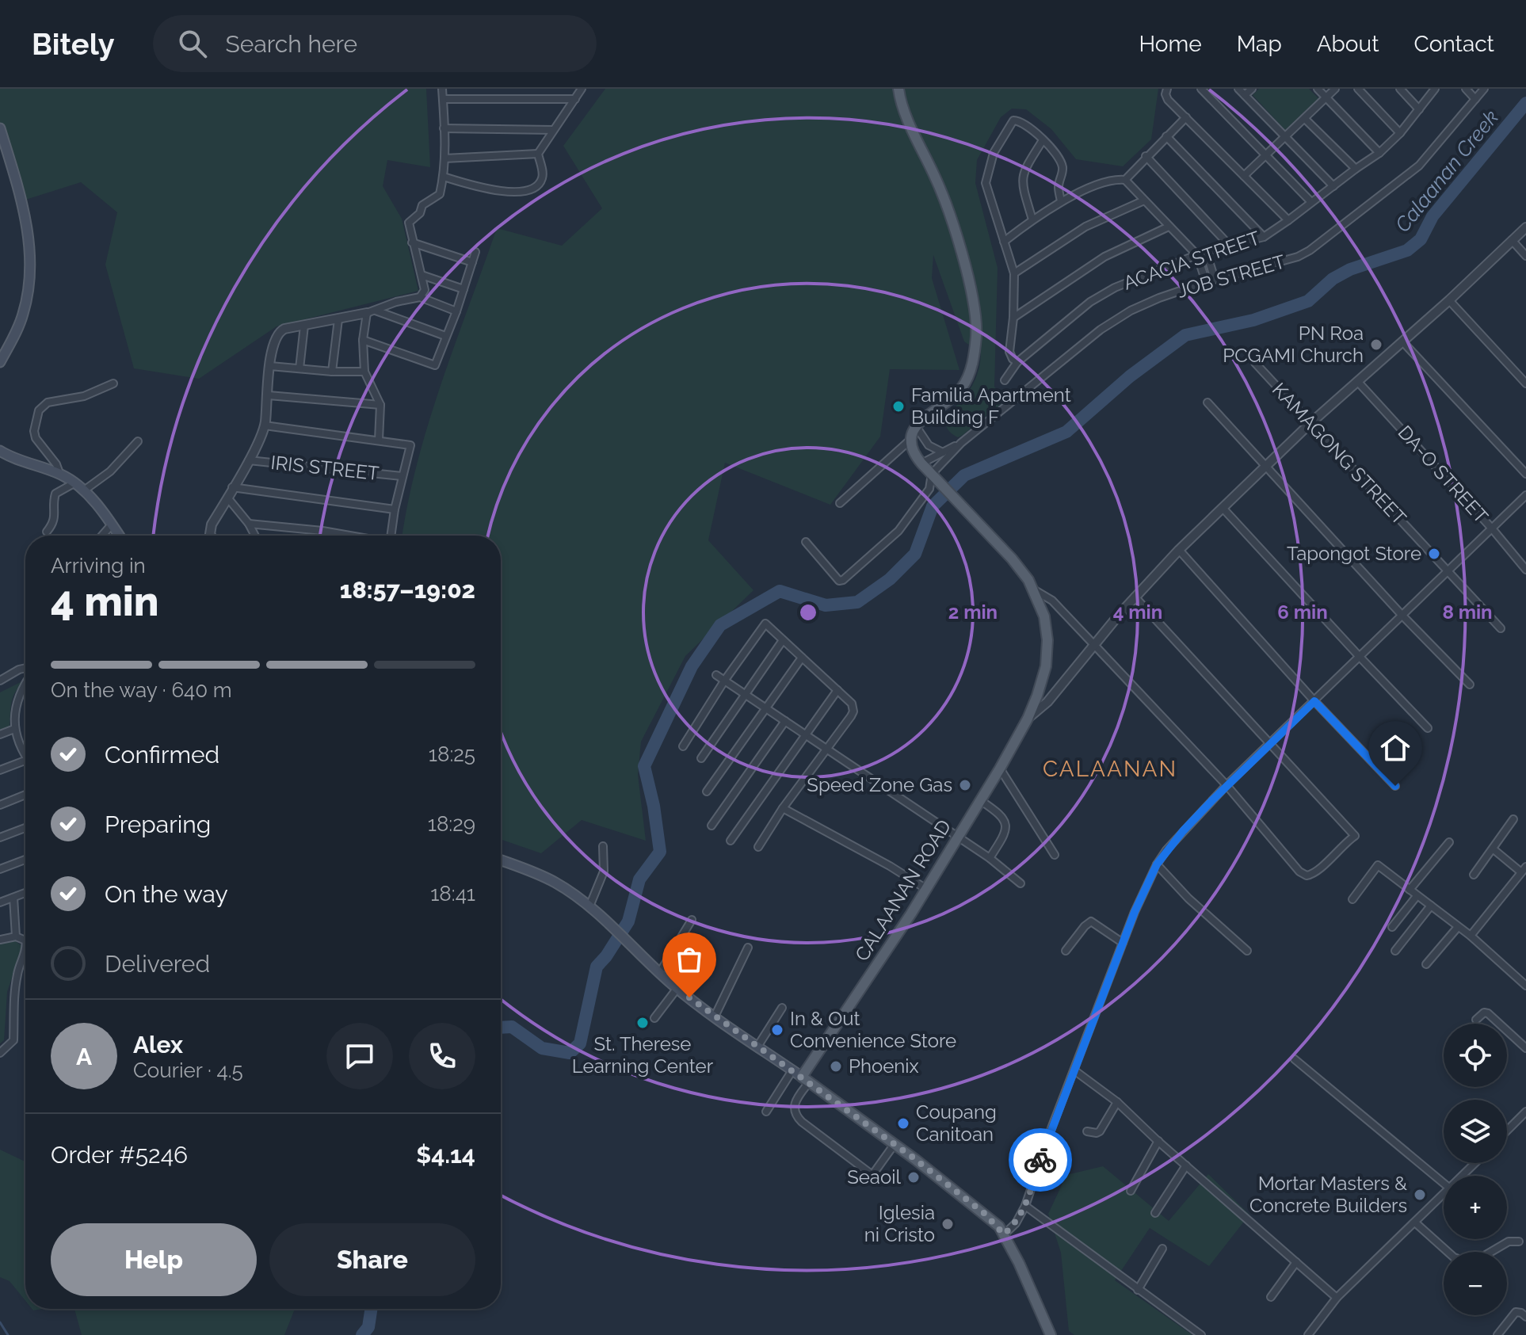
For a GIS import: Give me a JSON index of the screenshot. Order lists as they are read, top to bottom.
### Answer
{
  "streets": {
    "main road": ["CALAANAN ROAD"],
    "street": [
      "ACACIA STREET",
      "JOB STREET",
      "KAMAGONG STREET",
      "IRIS STREET",
      "DA-O STREET"
    ]
  },
  "crossings": [
    ["JOB STREET", "CALAANAN ROAD"]
  ],
  "districts": ["CALAANAN"],
  "water": ["Calaanan Creek"],
  "places": [
    "PN Roa PCGAMI Church",
    "Familia Apartment Building F",
    "Tapongot Store",
    "Speed Zone Gas",
    "St. Therese Learning Center",
    "In & Out Convenience Store",
    "Phoenix",
    "Coupang Canitoan",
    "Seaoil",
    "Mortar Masters & Concrete Builders",
    "Iglesia ni Cristo"
  ],
  "page": {
    "header": "Bitely",
    "search": "Search here",
    "nav": [
      "Home",
      "Map",
      "About",
      "Contact"
    ],
    "heading": ["4 min", "Arriving in", "18:57–19:02"],
    "panel": [
      "Alex",
      "Courier · 4.5",
      "Order #5246",
      "$4.14"
    ],
    "bar": "On the way · 640 m",
    "list": [
      ["Confirmed", "18:25"],
      ["Preparing", "18:29"],
      ["On the way", "18:41"],
      "Delivered"
    ],
    "round": "A",
    "map_buttons": ["+", "−"],
    "buttons": ["Help", "Share"]
  },
  "rings": [
    "2 min",
    "4 min",
    "6 min",
    "8 min"
  ]
}
